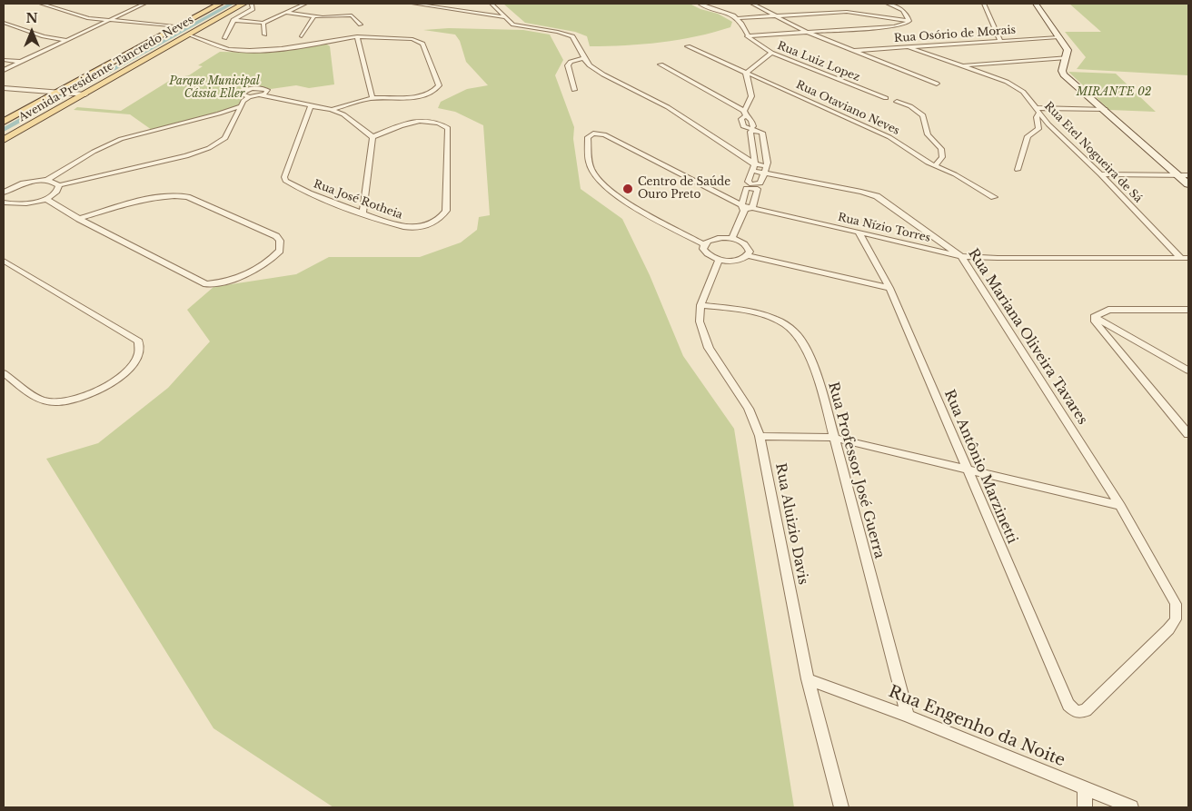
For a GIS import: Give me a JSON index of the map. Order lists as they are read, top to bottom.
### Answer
{
  "streets": {
    "main road": ["Avenida Presidente Tancredo Neves"],
    "street": [
      "Rua Osório de Morais",
      "Rua Luiz Lopez",
      "Rua Otaviano Neves",
      "Rua Etel Nogueira de Sá",
      "Rua José Rotheia",
      "Rua Nízio Torres",
      "Rua Mariana Oliveira Tavares",
      "Rua Antônio Marzinetti",
      "Rua Professor José Guerra",
      "Rua Aluizio Davis",
      "Rua Engenho da Noite"
    ]
  },
  "crossings": [
    ["Rua Osório de Morais", "Rua Etel Nogueira de Sá"],
    ["Rua Luiz Lopez", "Rua Otaviano Neves"],
    ["Rua Etel Nogueira de Sá", "Rua Nízio Torres"],
    ["Rua Nízio Torres", "Rua Mariana Oliveira Tavares"],
    ["Rua Nízio Torres", "Rua Antônio Marzinetti"],
    ["Rua Mariana Oliveira Tavares", "Rua Antônio Marzinetti"],
    ["Rua Professor José Guerra", "Rua Aluizio Davis"],
    ["Rua Professor José Guerra", "Rua Engenho da Noite"],
    ["Rua Aluizio Davis", "Rua Engenho da Noite"]
  ],
  "parks": ["Parque Municipal Cássia Eller", "MIRANTE 02"],
  "places": ["Centro de Saúde Ouro Preto"],
  "north": "top"
}
